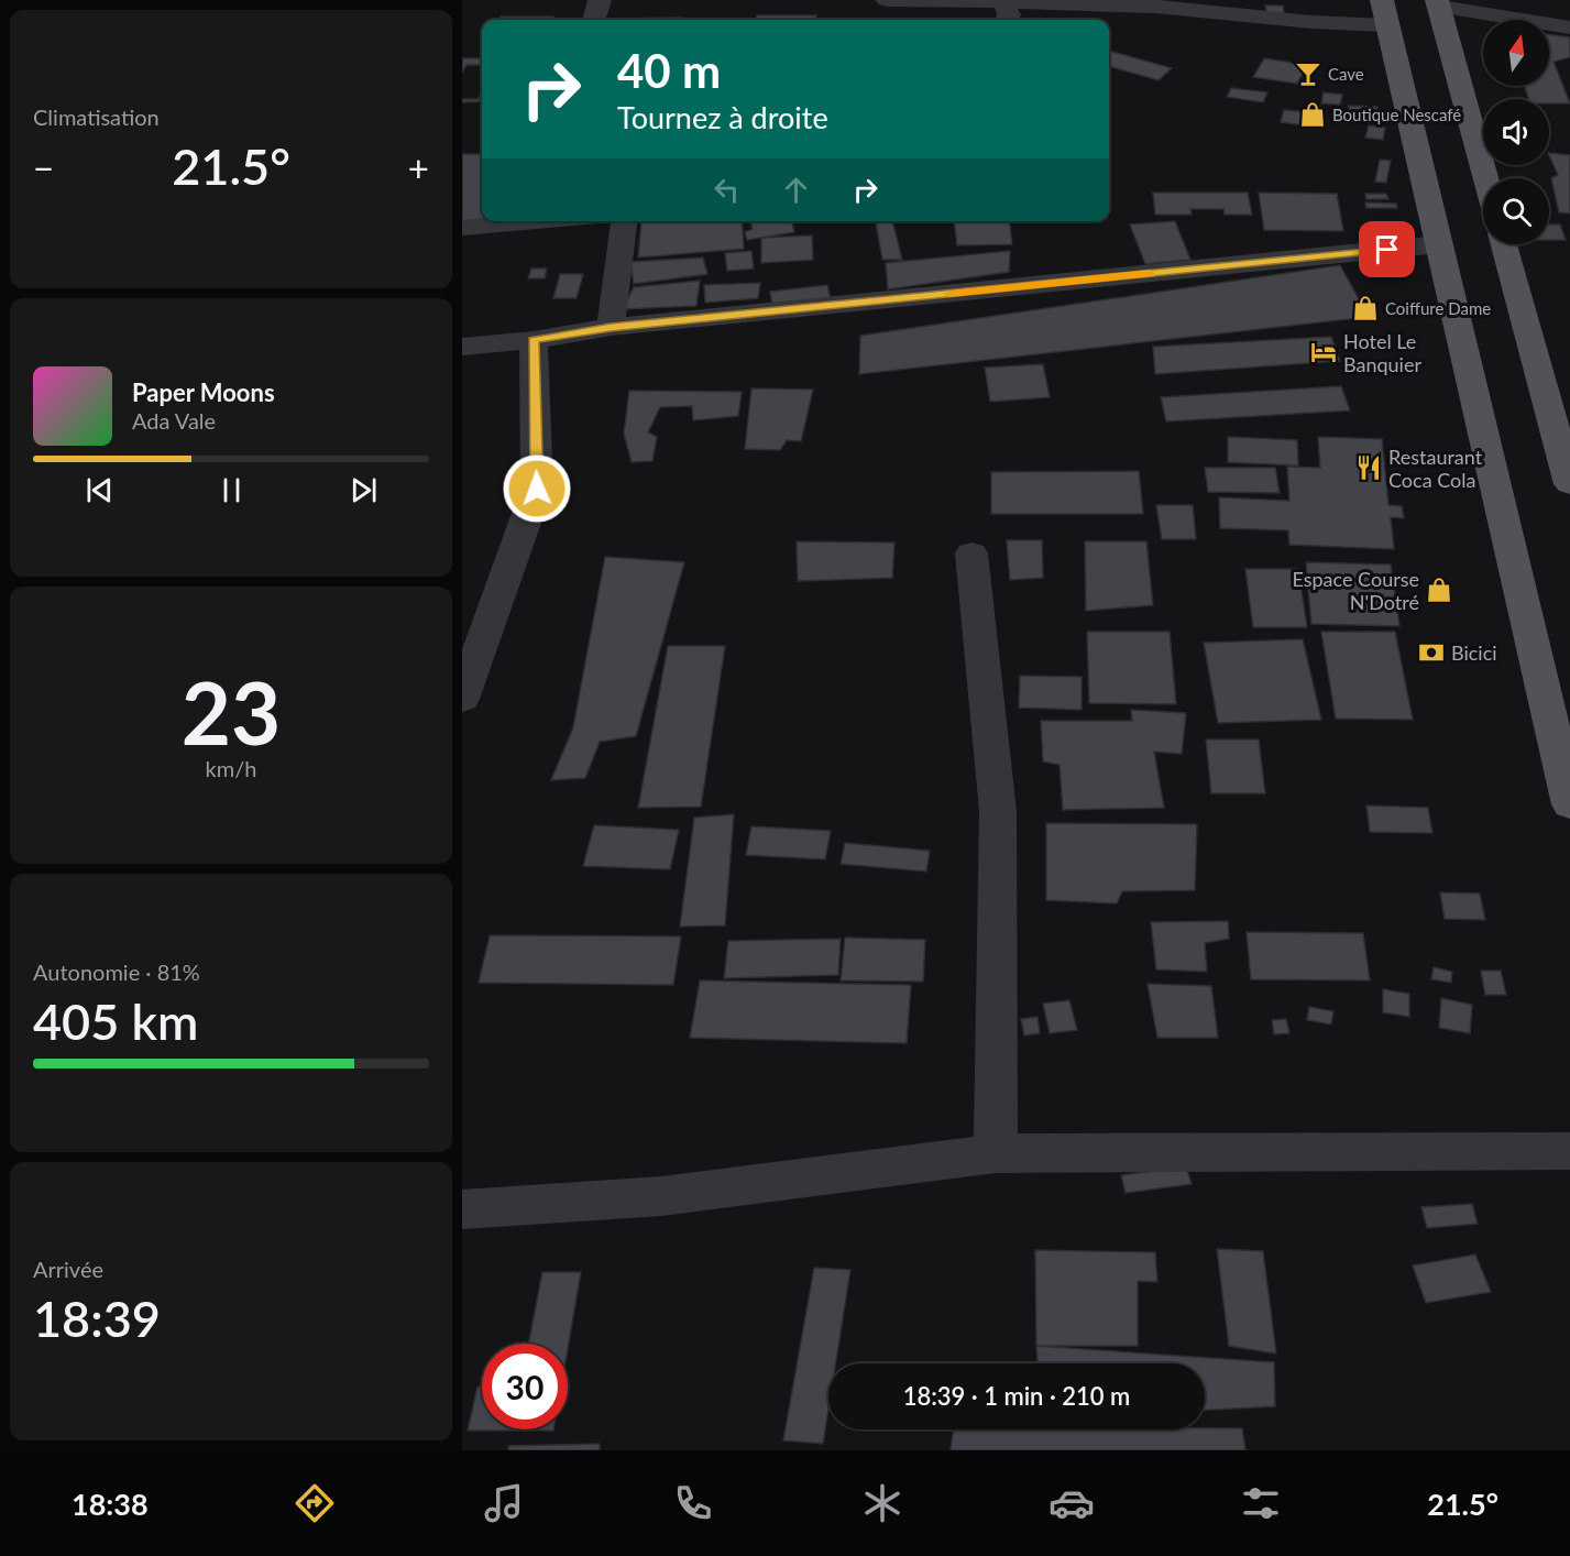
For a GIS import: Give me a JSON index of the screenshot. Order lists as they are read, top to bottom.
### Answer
{
  "places": {
    "bar": ["Cave"],
    "shop": ["Boutique Nescafé", "Coiffure Dame", "Espace Course N'Dotré"],
    "hotel": ["Hotel Le Banquier"],
    "restaurant": ["Restaurant Coca Cola"],
    "bank": ["Bicici"]
  },
  "north": "top",
  "page": {
    "tile": [
      "Climatisation",
      ["23", "km/h"],
      ["Autonomie · 81%", "405 km"],
      ["Arrivée", "18:39"]
    ],
    "turn": ["40 m", "Tournez à droite"],
    "heat": ["−", "21.5°", "+"],
    "song": ["Paper Moons", "Ada Vale"],
    "limit": "30",
    "trip": "18:39 · 1 min · 210 m",
    "tabs": ["18:38", "21.5°"]
  }
}
